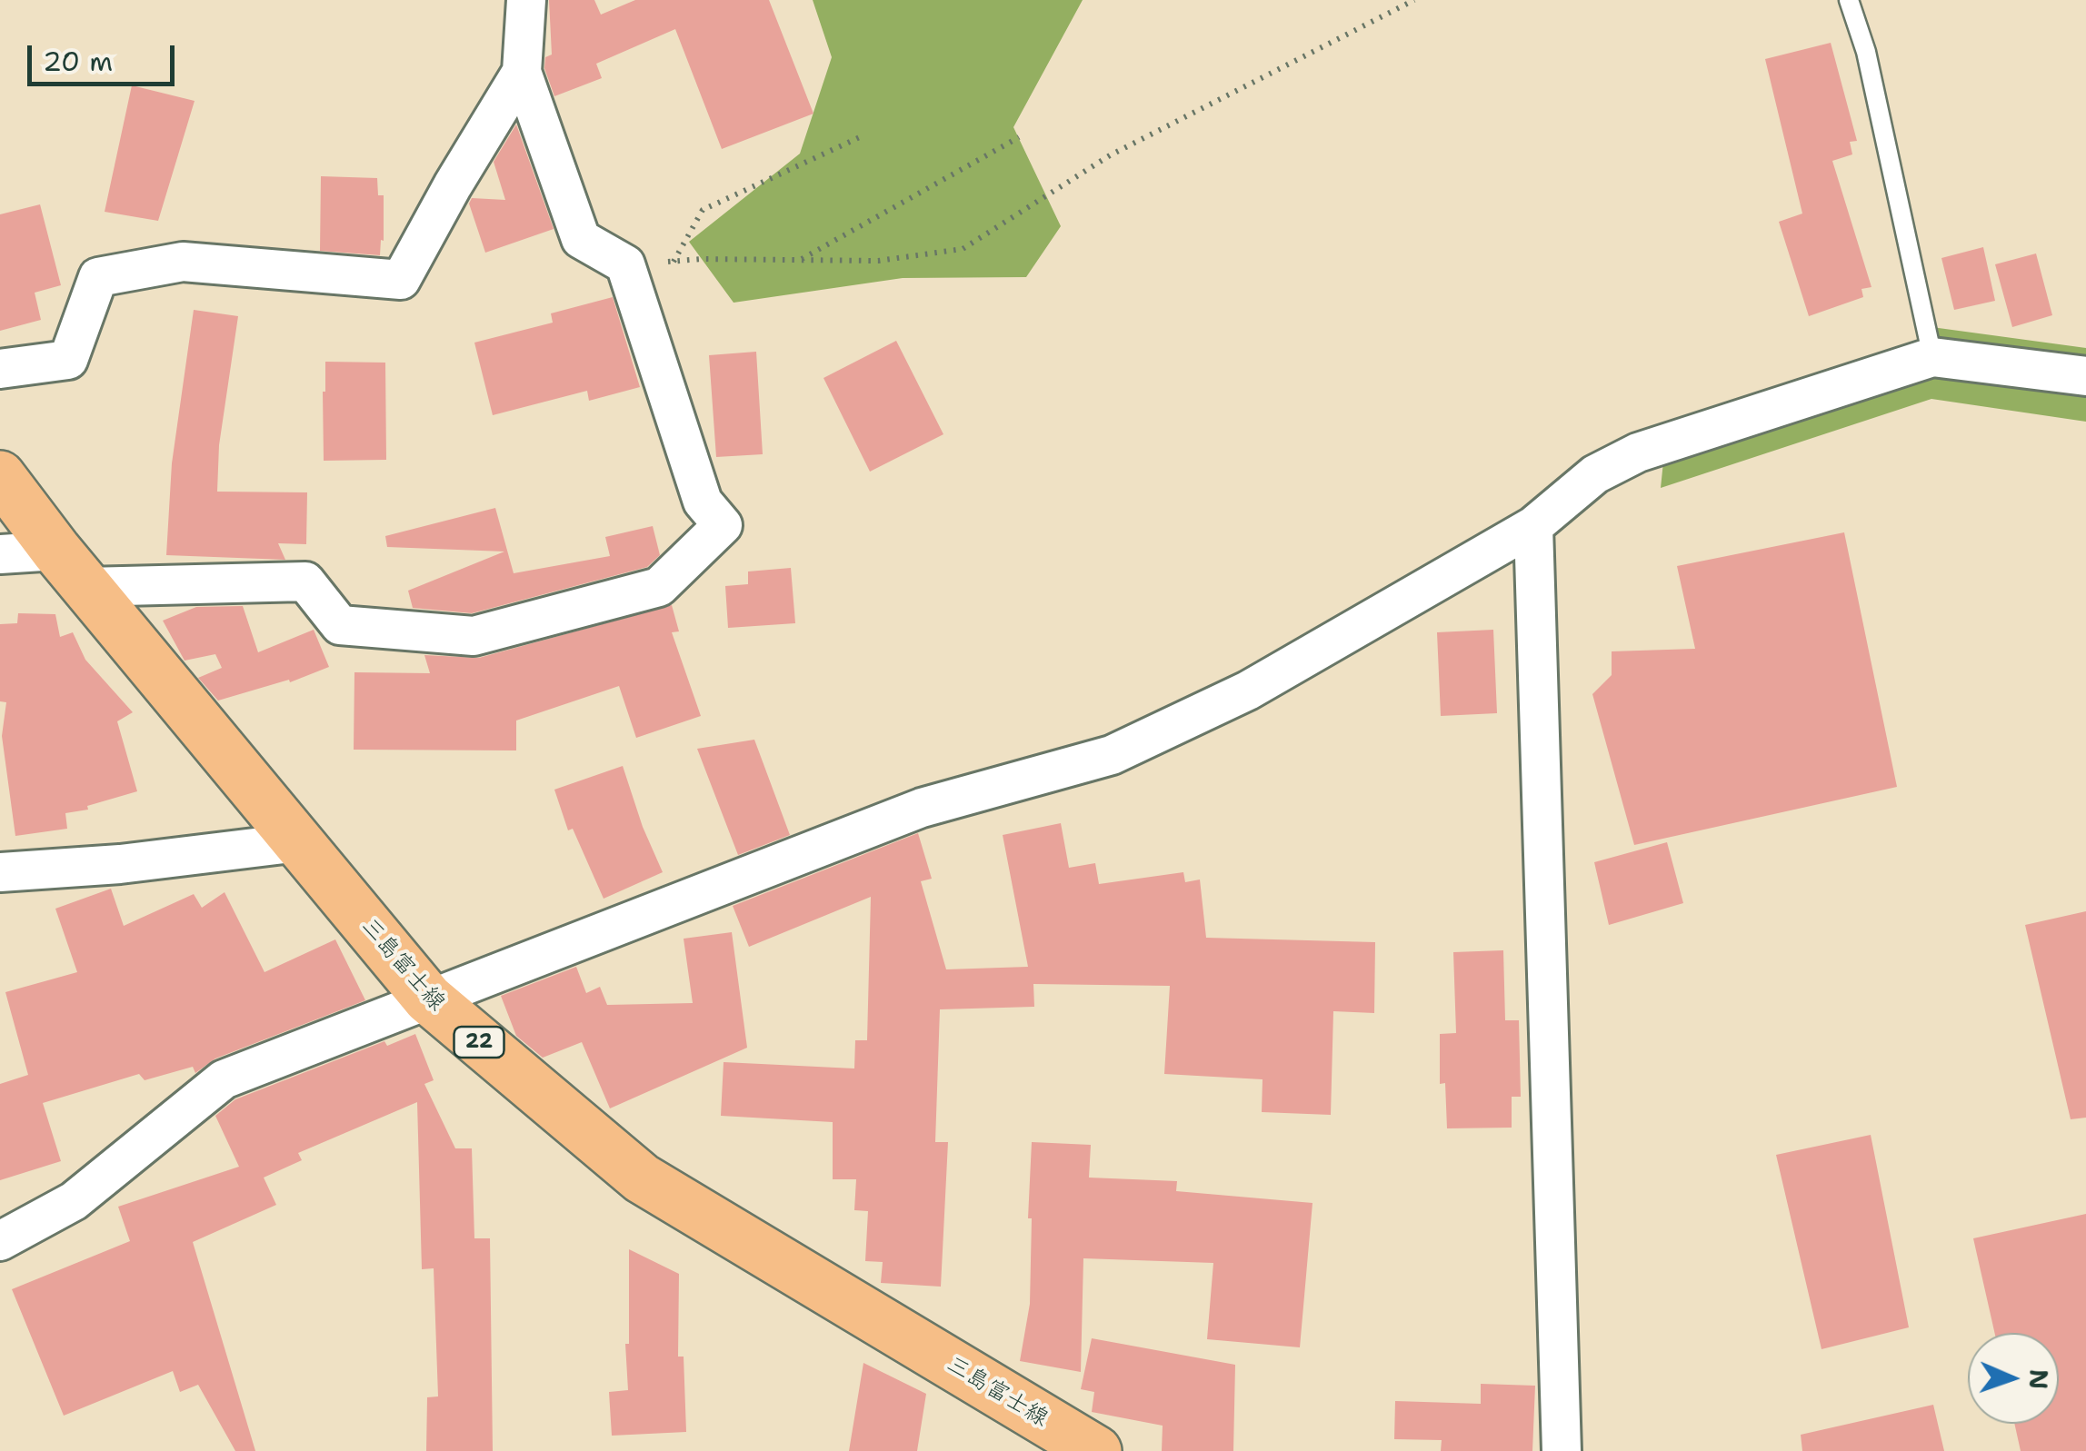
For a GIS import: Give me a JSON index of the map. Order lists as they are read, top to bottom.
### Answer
{
  "streets": {
    "main road": ["三島富士線", "22"]
  },
  "scale_bar": "20 m",
  "north": "right"
}
